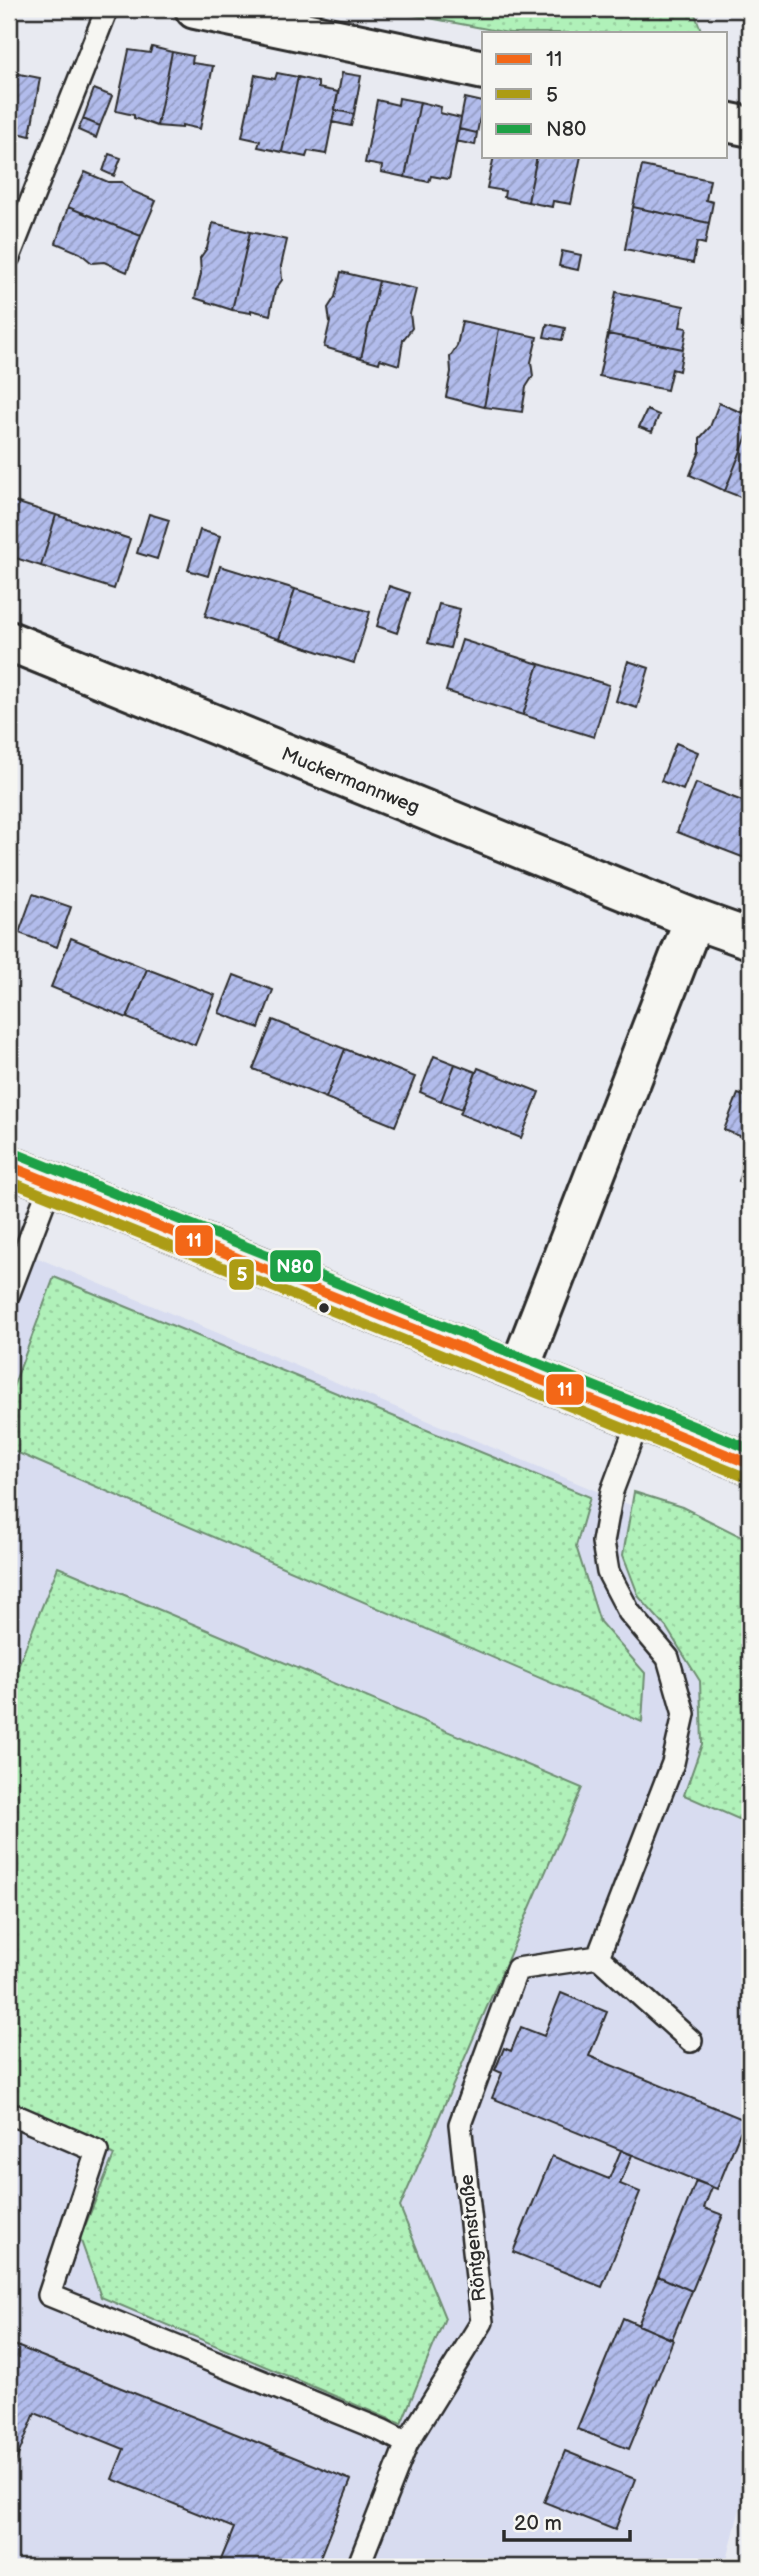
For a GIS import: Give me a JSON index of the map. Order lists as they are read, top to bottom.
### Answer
{
  "streets": {
    "street": ["Muckermannweg"],
    "lane": ["Röntgenstraße"]
  },
  "lines": ["transit line N80", "transit line 11", "transit line 5"],
  "legend": ["11", "5", "N80"],
  "scale_bar": "20 m"
}
